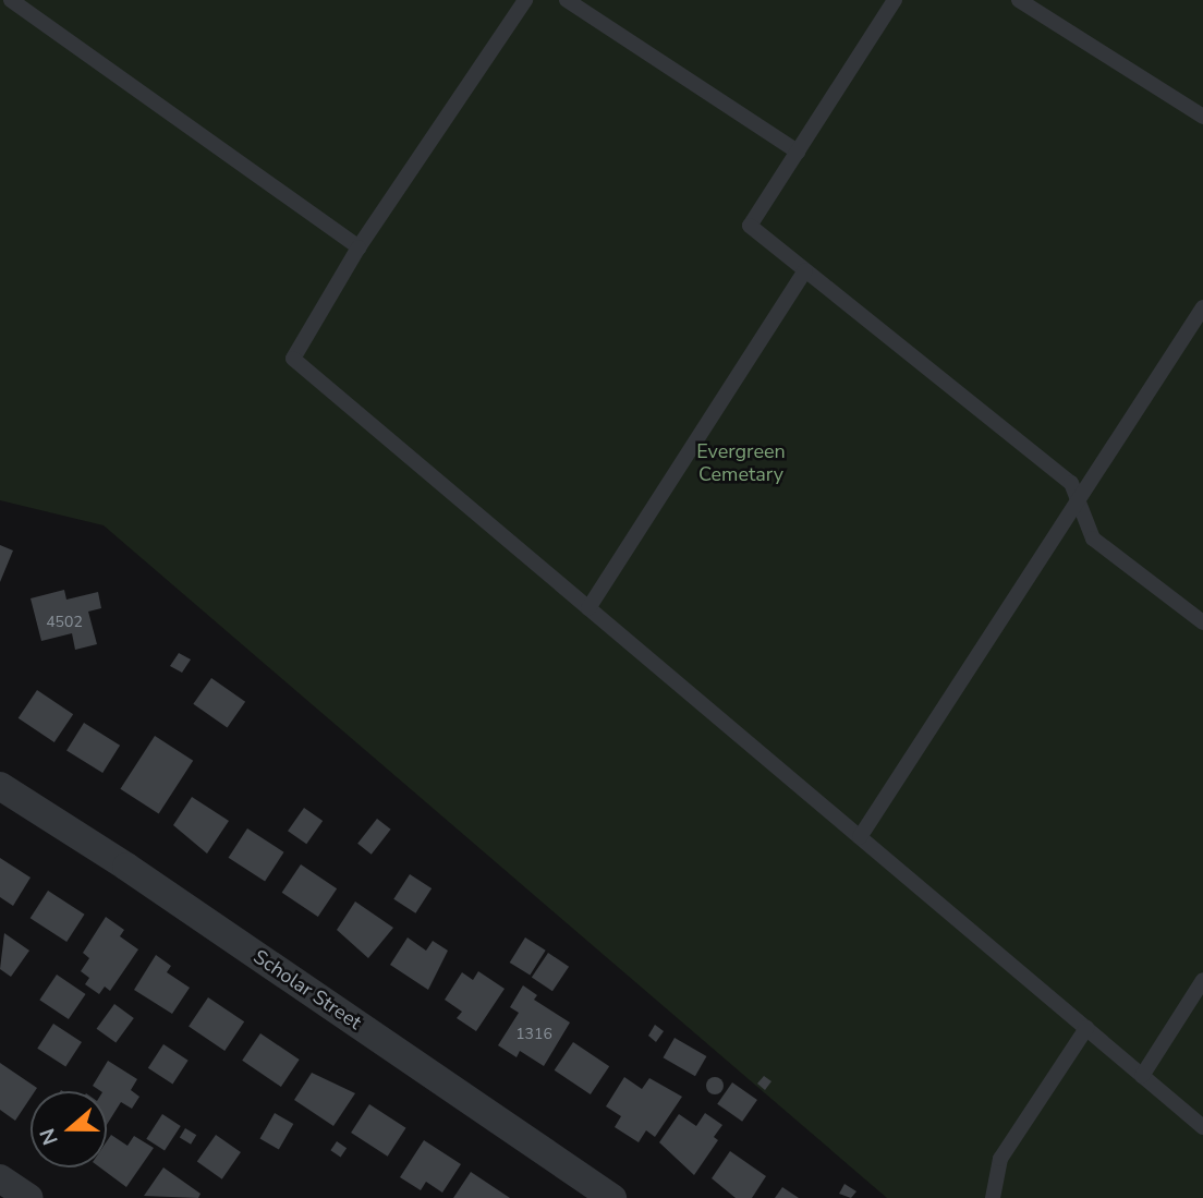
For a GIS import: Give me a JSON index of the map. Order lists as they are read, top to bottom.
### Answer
{
  "streets": {
    "street": ["Scholar Street"]
  },
  "parks": ["Evergreen Cemetary"],
  "house_numbers": ["4502", "1316"],
  "north": "left"
}
